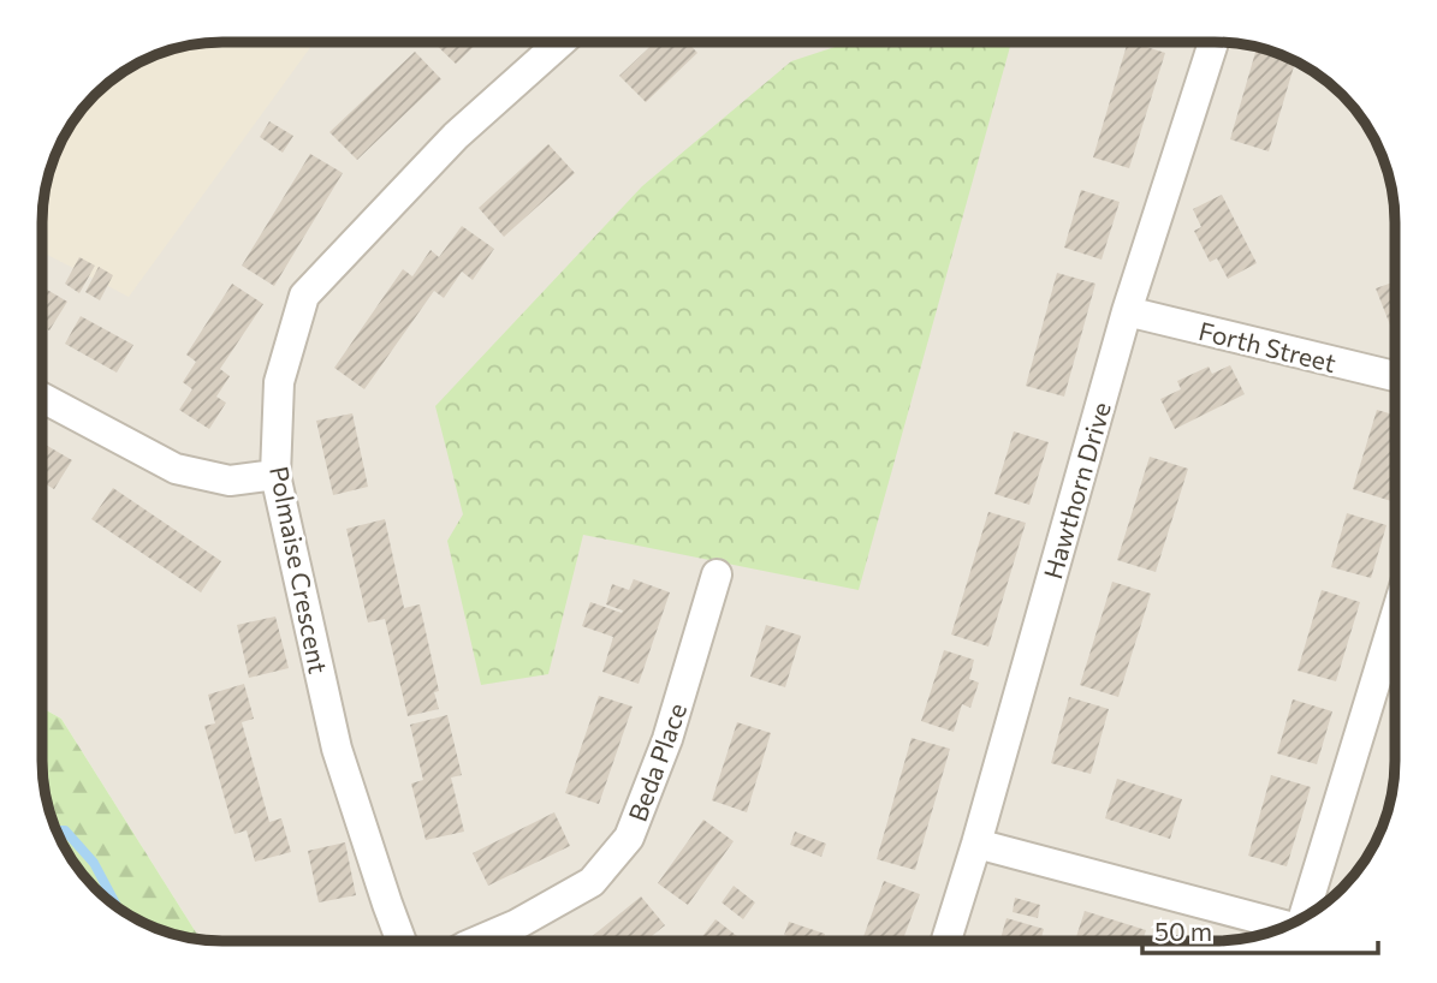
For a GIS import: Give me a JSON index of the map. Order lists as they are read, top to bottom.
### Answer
{
  "streets": {
    "street": [
      "Forth Street",
      "Hawthorn Drive",
      "Polmaise Crescent",
      "Beda Place"
    ]
  },
  "crossings": [
    ["Forth Street", "Hawthorn Drive"]
  ],
  "scale_bar": "50 m"
}
